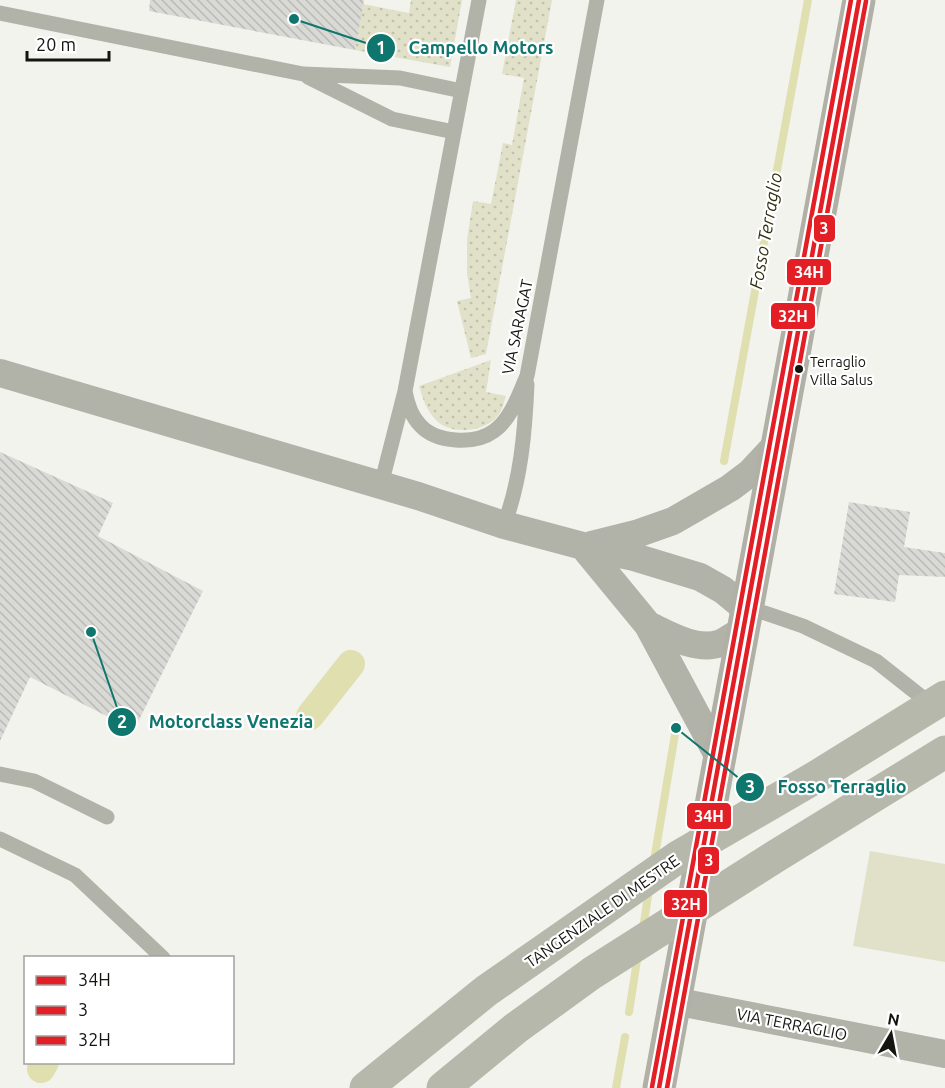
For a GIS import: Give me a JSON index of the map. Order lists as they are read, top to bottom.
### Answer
{
  "streets": {
    "highway": ["TANGENZIALE DI MESTRE"],
    "street": ["VIA TERRAGLIO"],
    "lane": ["VIA SARAGAT"]
  },
  "water": ["Fosso Terraglio"],
  "places": [
    "Campello Motors",
    "Terraglio Villa Salus",
    "Motorclass Venezia",
    "Fosso Terraglio"
  ],
  "lines": ["transit line 34H", "transit line 32H", "transit line 3"],
  "legend": ["34H", "3", "32H"],
  "scale_bar": "20 m",
  "north": "top"
}
